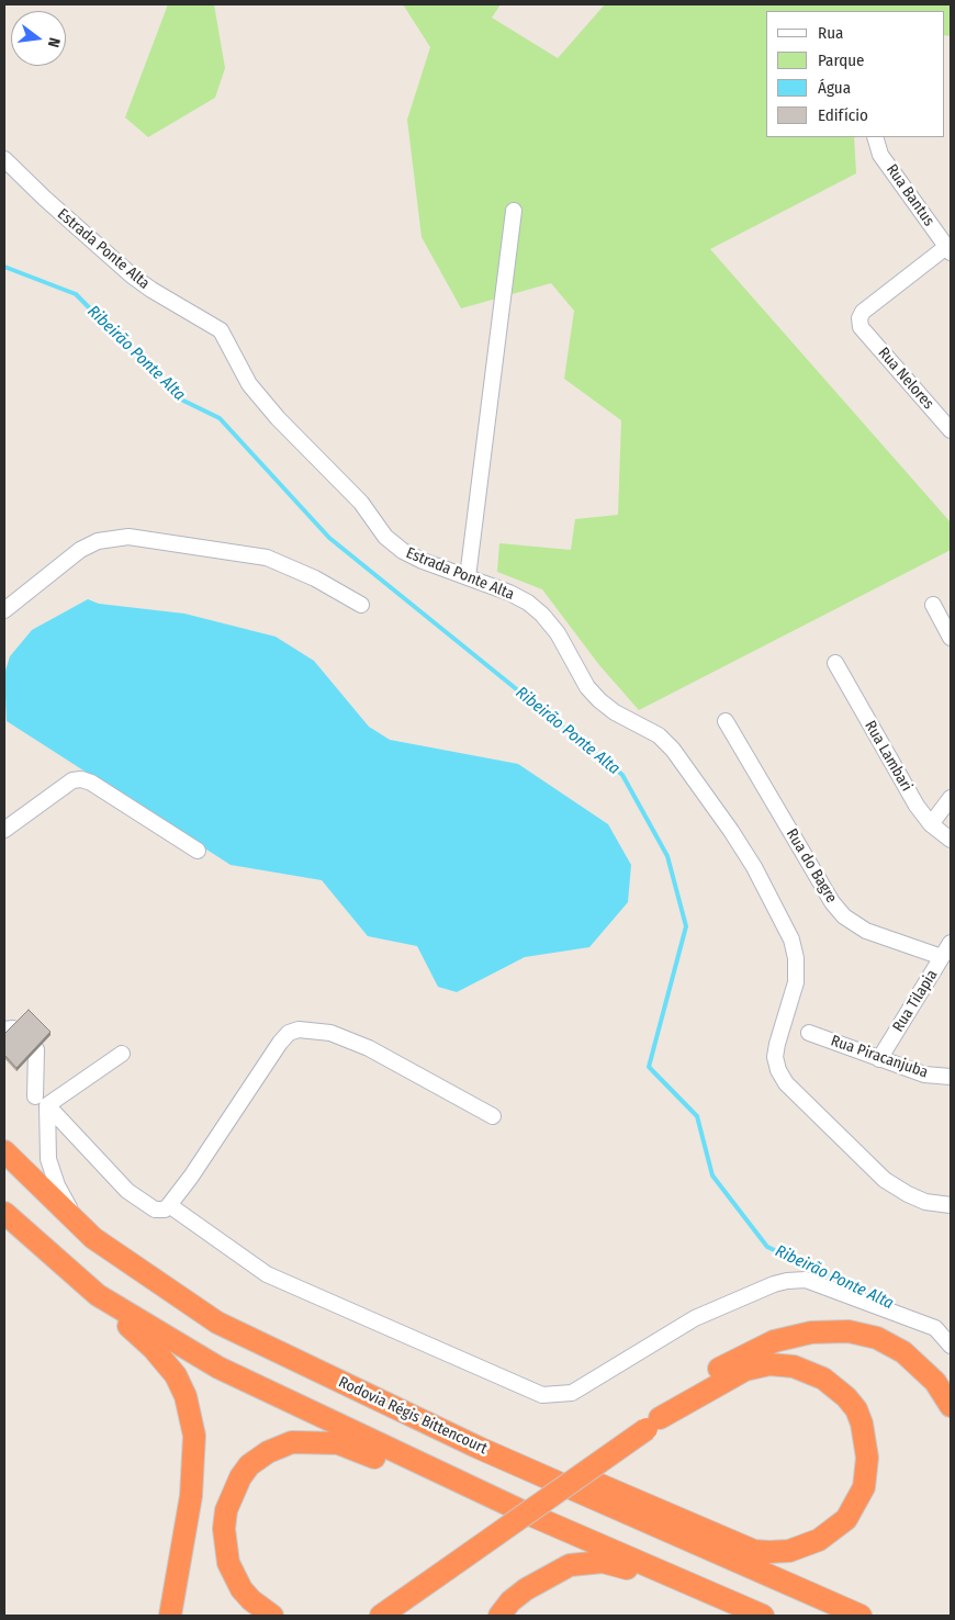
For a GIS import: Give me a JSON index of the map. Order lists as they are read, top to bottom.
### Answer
{
  "streets": {
    "highway": ["Rodovia Régis Bittencourt"],
    "street": [
      "Rua Bantus",
      "Estrada Ponte Alta",
      "Rua Nelores",
      "Rua Lambari",
      "Rua do Bagre",
      "Rua Tilapia",
      "Rua Piracanjuba"
    ]
  },
  "crossings": [
    ["Rua Bantus", "Rua Nelores"],
    ["Rua do Bagre", "Rua Tilapia"],
    ["Rua Tilapia", "Rua Piracanjuba"]
  ],
  "water": ["Ribeirão Ponte Alta"],
  "legend": [
    "Rua",
    "Parque",
    "Água",
    "Edifício"
  ],
  "north": "right"
}
